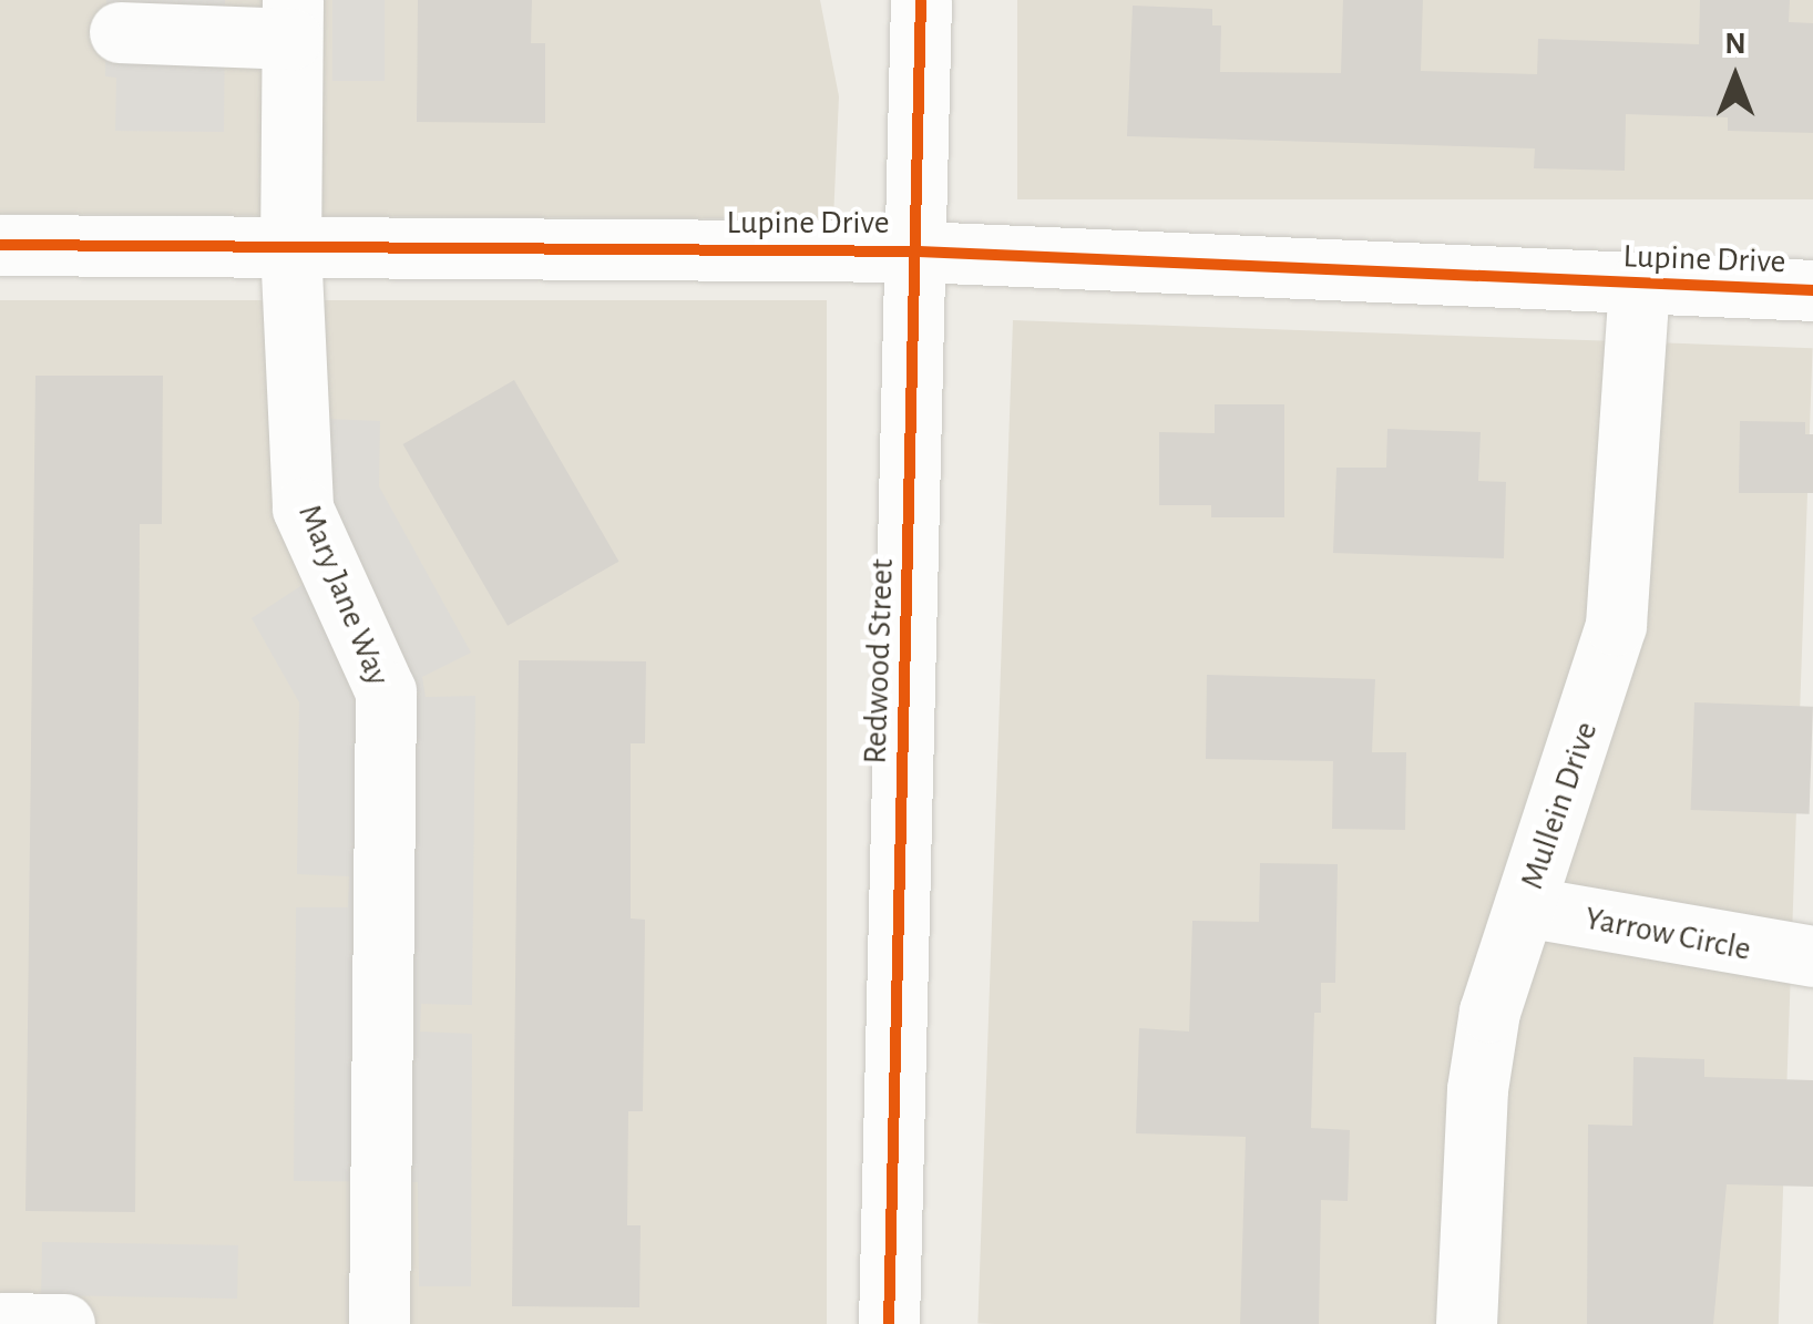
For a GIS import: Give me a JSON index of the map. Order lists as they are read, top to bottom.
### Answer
{
  "streets": {
    "street": [
      "Lupine Drive",
      "Mary Jane Way",
      "Redwood Street",
      "Mullein Drive",
      "Yarrow Circle"
    ]
  },
  "crossings": [
    ["Lupine Drive", "Mary Jane Way"],
    ["Lupine Drive", "Redwood Street"],
    ["Lupine Drive", "Mullein Drive"],
    ["Mullein Drive", "Yarrow Circle"]
  ],
  "north": "top"
}
